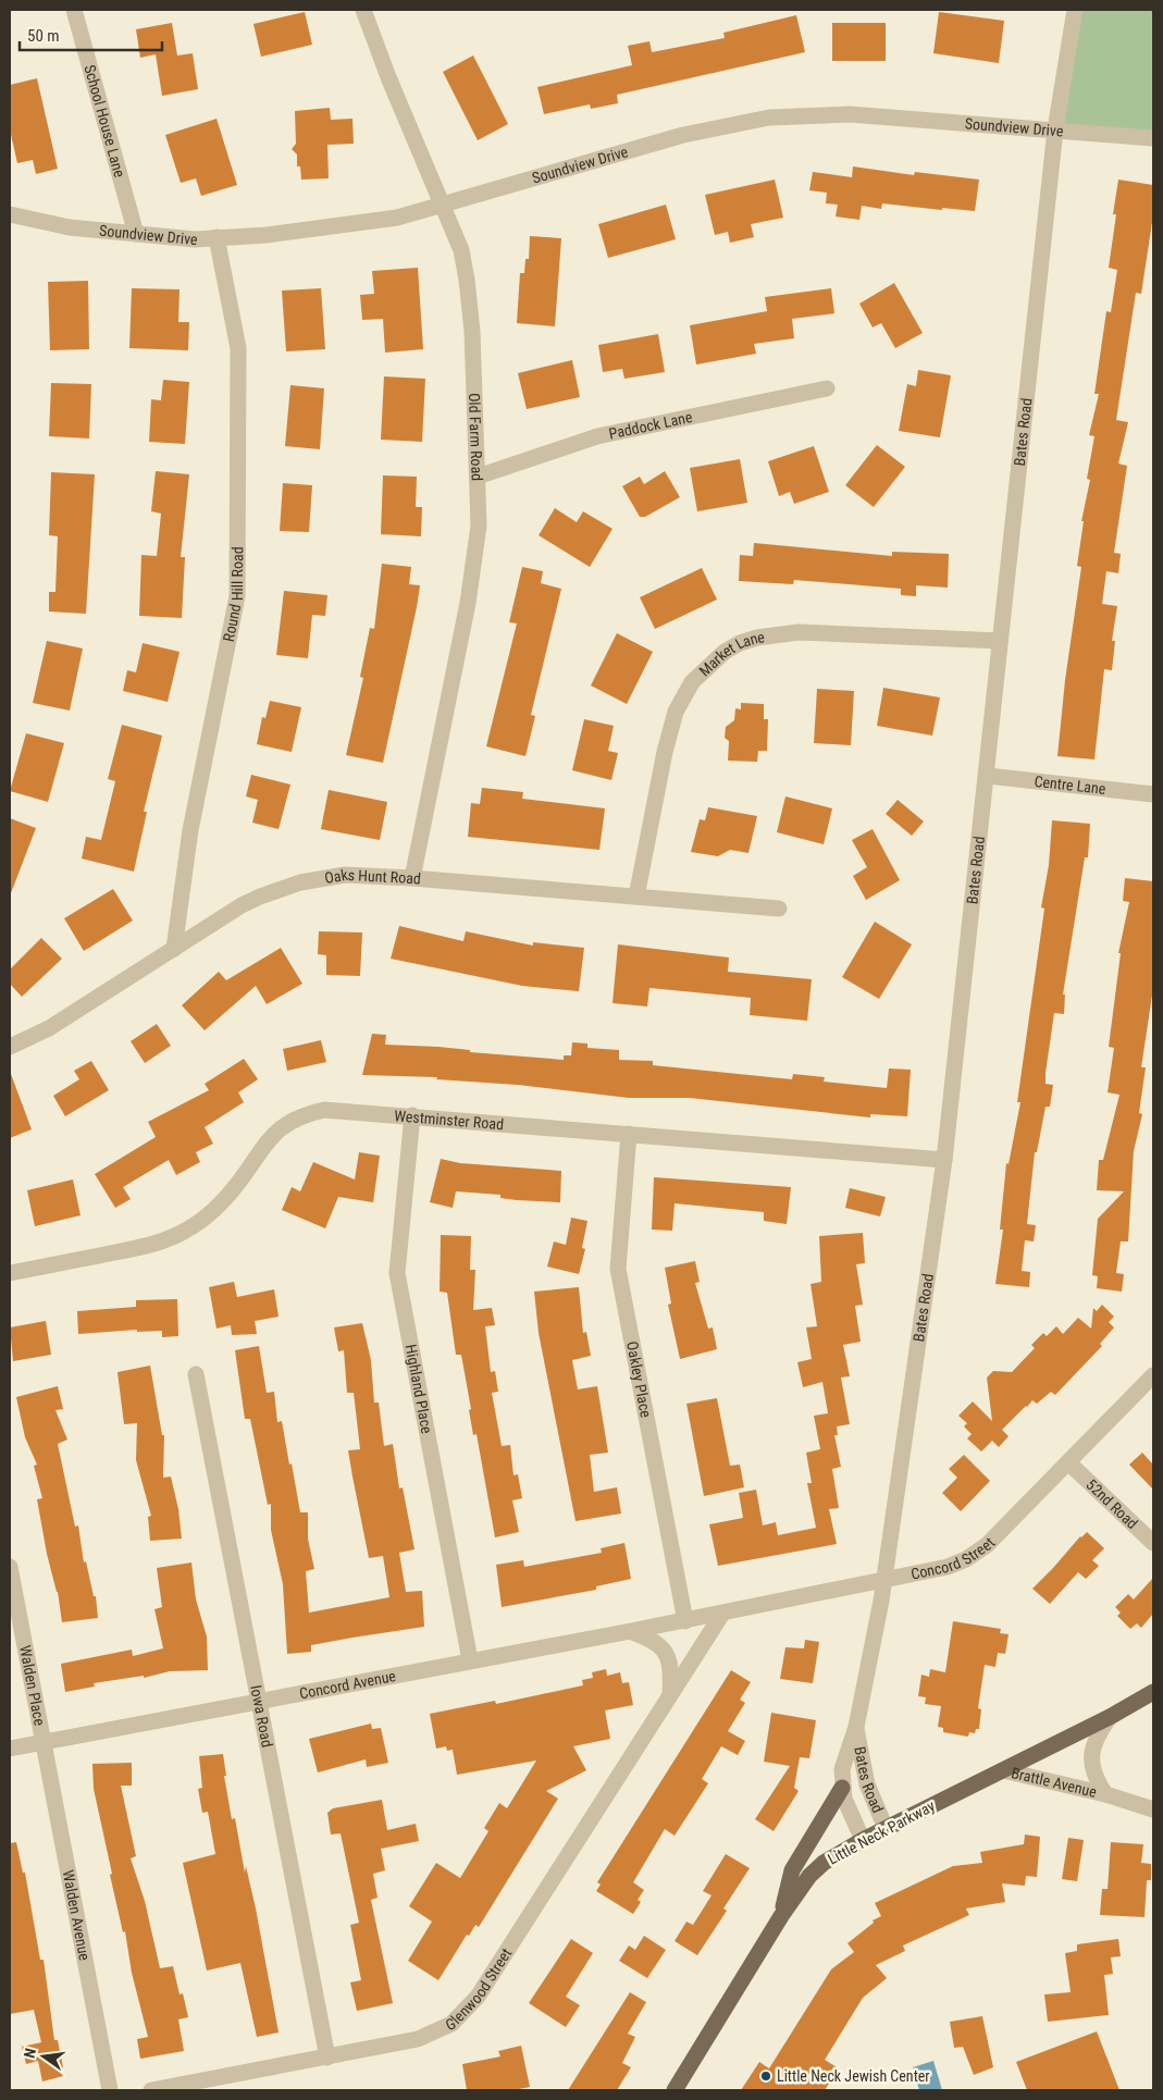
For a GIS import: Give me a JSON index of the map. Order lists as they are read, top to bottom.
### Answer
{
  "streets": {
    "main road": ["Little Neck Parkway"],
    "street": [
      "School House Lane",
      "Soundview Drive",
      "Paddock Lane",
      "Bates Road",
      "Old Farm Road",
      "Round Hill Road",
      "Market Lane",
      "Centre Lane",
      "Oaks Hunt Road",
      "Westminster Road",
      "Oakley Place",
      "Highland Place",
      "52nd Road",
      "Concord Street",
      "Concord Avenue",
      "Walden Place",
      "Iowa Road",
      "Brattle Avenue",
      "Walden Avenue",
      "Glenwood Street"
    ]
  },
  "crossings": [
    ["School House Lane", "Soundview Drive"],
    ["Soundview Drive", "Bates Road"],
    ["Soundview Drive", "Old Farm Road"],
    ["Soundview Drive", "Round Hill Road"],
    ["Paddock Lane", "Old Farm Road"],
    ["Bates Road", "Market Lane"],
    ["Bates Road", "Centre Lane"],
    ["Bates Road", "Westminster Road"],
    ["Bates Road", "Concord Street"],
    ["Bates Road", "Little Neck Parkway"],
    ["Old Farm Road", "Oaks Hunt Road"],
    ["Round Hill Road", "Oaks Hunt Road"],
    ["Market Lane", "Oaks Hunt Road"],
    ["Westminster Road", "Oakley Place"],
    ["Westminster Road", "Highland Place"],
    ["Oakley Place", "Concord Street"],
    ["Oakley Place", "Concord Avenue"],
    ["Highland Place", "Concord Avenue"],
    ["52nd Road", "Concord Street"],
    ["Concord Street", "Concord Avenue"],
    ["Concord Street", "Glenwood Street"],
    ["Concord Avenue", "Walden Place"],
    ["Concord Avenue", "Iowa Road"],
    ["Concord Avenue", "Walden Avenue"],
    ["Walden Place", "Walden Avenue"],
    ["Iowa Road", "Glenwood Street"],
    ["Brattle Avenue", "Little Neck Parkway"]
  ],
  "places": ["Little Neck Jewish Center"],
  "scale_bar": "50 m",
  "north": "left"
}
